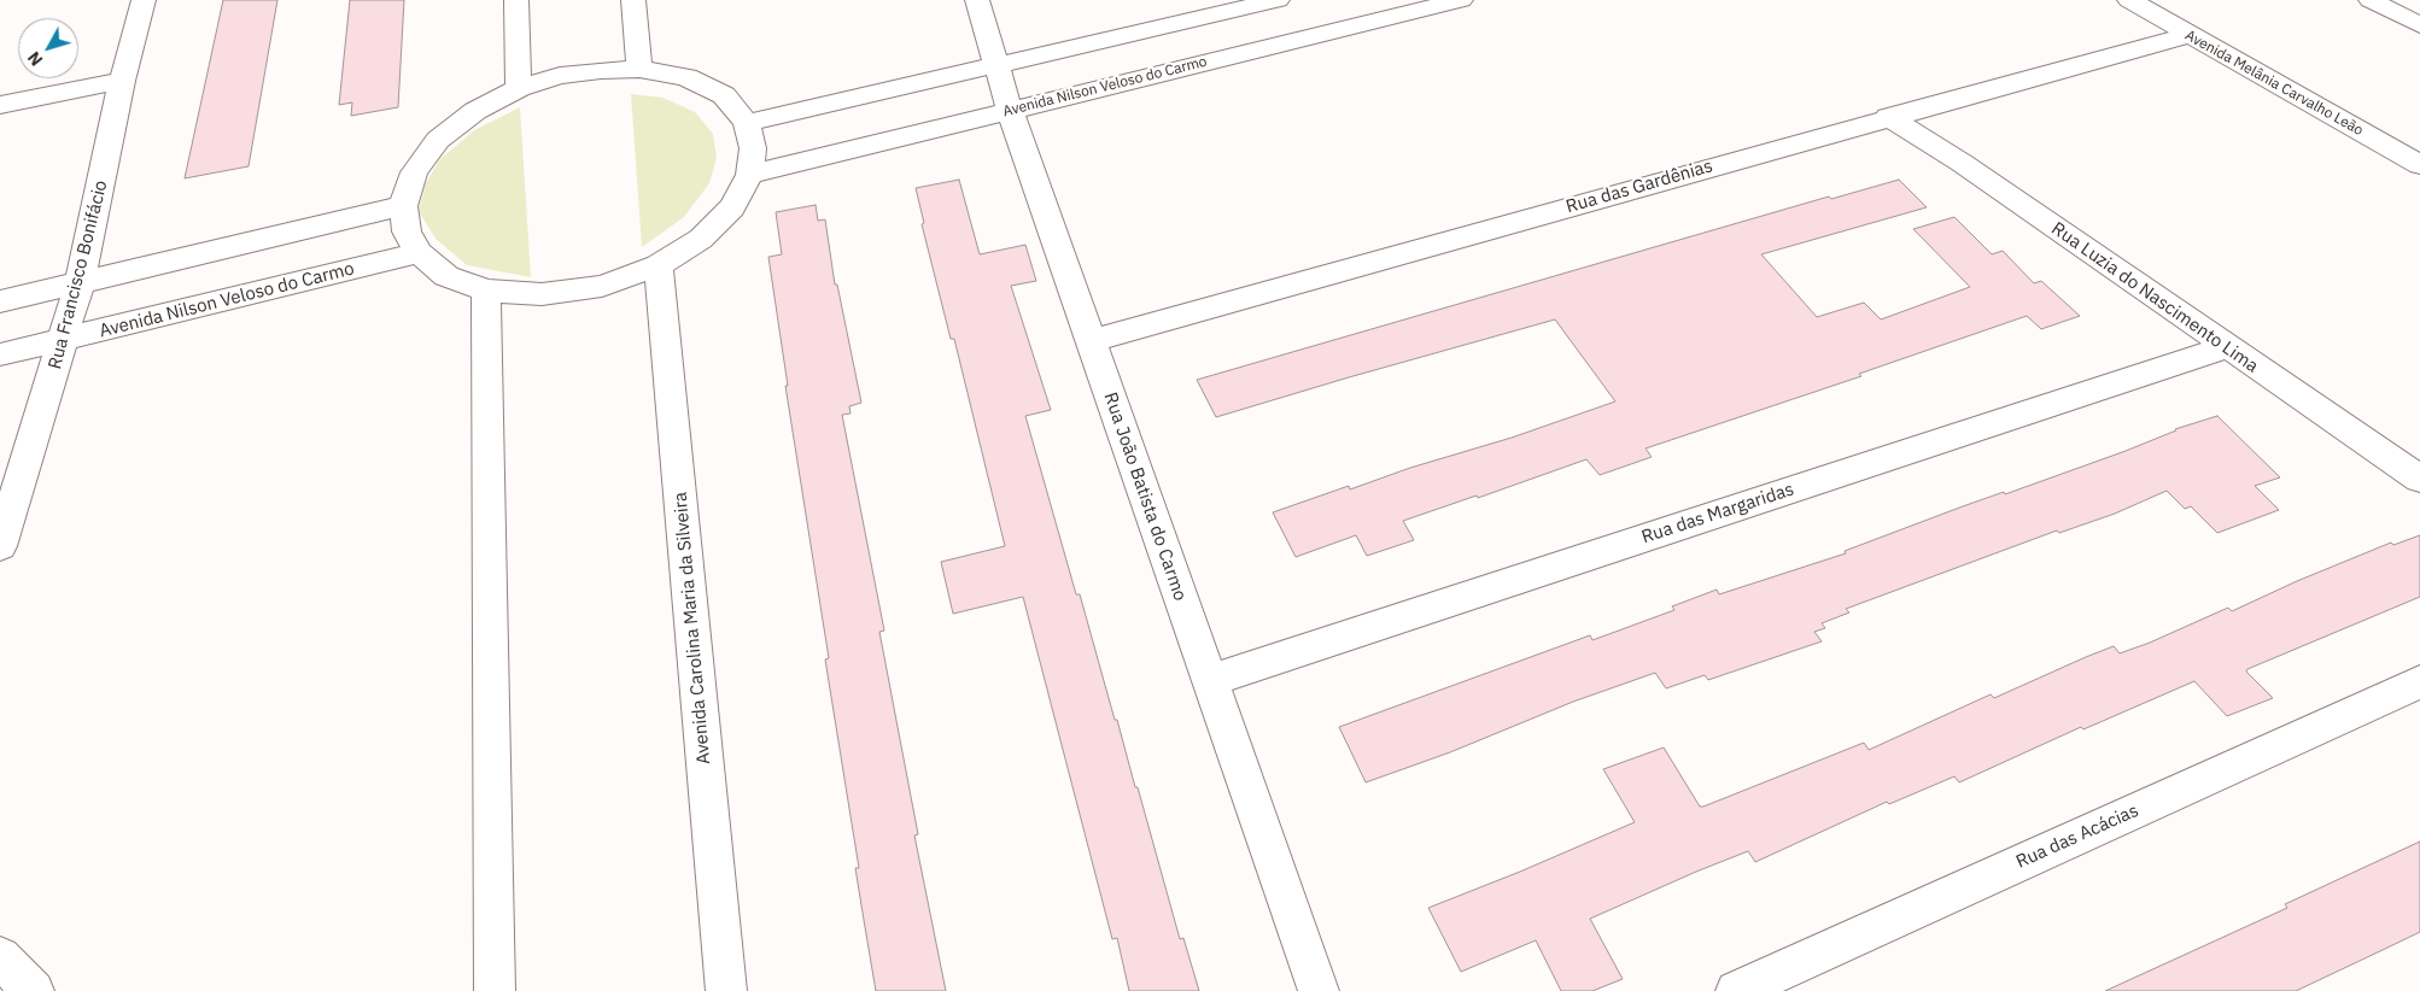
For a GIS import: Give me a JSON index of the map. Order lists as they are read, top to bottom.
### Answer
{
  "streets": {
    "street": [
      "Avenida Melânia Carvalho Leão",
      "Avenida Nilson Veloso do Carmo",
      "Rua das Gardênias",
      "Rua Francisco Bonifácio",
      "Rua Luzia do Nascimento Lima",
      "Rua João Batista do Carmo",
      "Rua das Margaridas",
      "Avenida Carolina Maria da Silveira",
      "Rua das Acácias"
    ]
  },
  "crossings": [
    ["Avenida Melânia Carvalho Leão", "Rua das Gardênias"],
    ["Avenida Nilson Veloso do Carmo", "Rua Francisco Bonifácio"],
    ["Avenida Nilson Veloso do Carmo", "Rua João Batista do Carmo"],
    ["Rua das Gardênias", "Rua Luzia do Nascimento Lima"],
    ["Rua das Gardênias", "Rua João Batista do Carmo"],
    ["Rua Luzia do Nascimento Lima", "Rua das Margaridas"],
    ["Rua João Batista do Carmo", "Rua das Margaridas"]
  ],
  "north": "bottom left"
}
